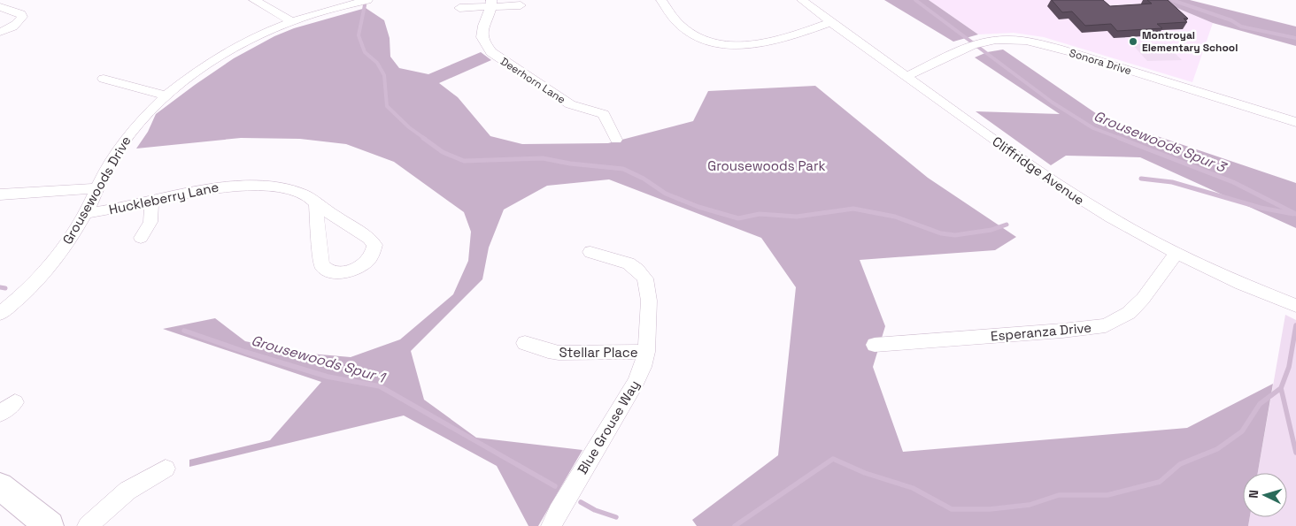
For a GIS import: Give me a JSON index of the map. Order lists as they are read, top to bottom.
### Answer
{
  "streets": {
    "street": [
      "Sonora Drive",
      "Deerhorn Lane",
      "Cliffridge Avenue",
      "Grousewoods Drive",
      "Huckleberry Lane",
      "Esperanza Drive",
      "Stellar Place",
      "Blue Grouse Way"
    ]
  },
  "crossings": [
    ["Sonora Drive", "Cliffridge Avenue"],
    ["Cliffridge Avenue", "Esperanza Drive"],
    ["Grousewoods Drive", "Huckleberry Lane"],
    ["Stellar Place", "Blue Grouse Way"]
  ],
  "water": ["Grousewoods Spur 3", "Grousewoods Spur 1"],
  "parks": ["Grousewoods Park"],
  "places": ["Montroyal Elementary School"],
  "north": "left"
}
